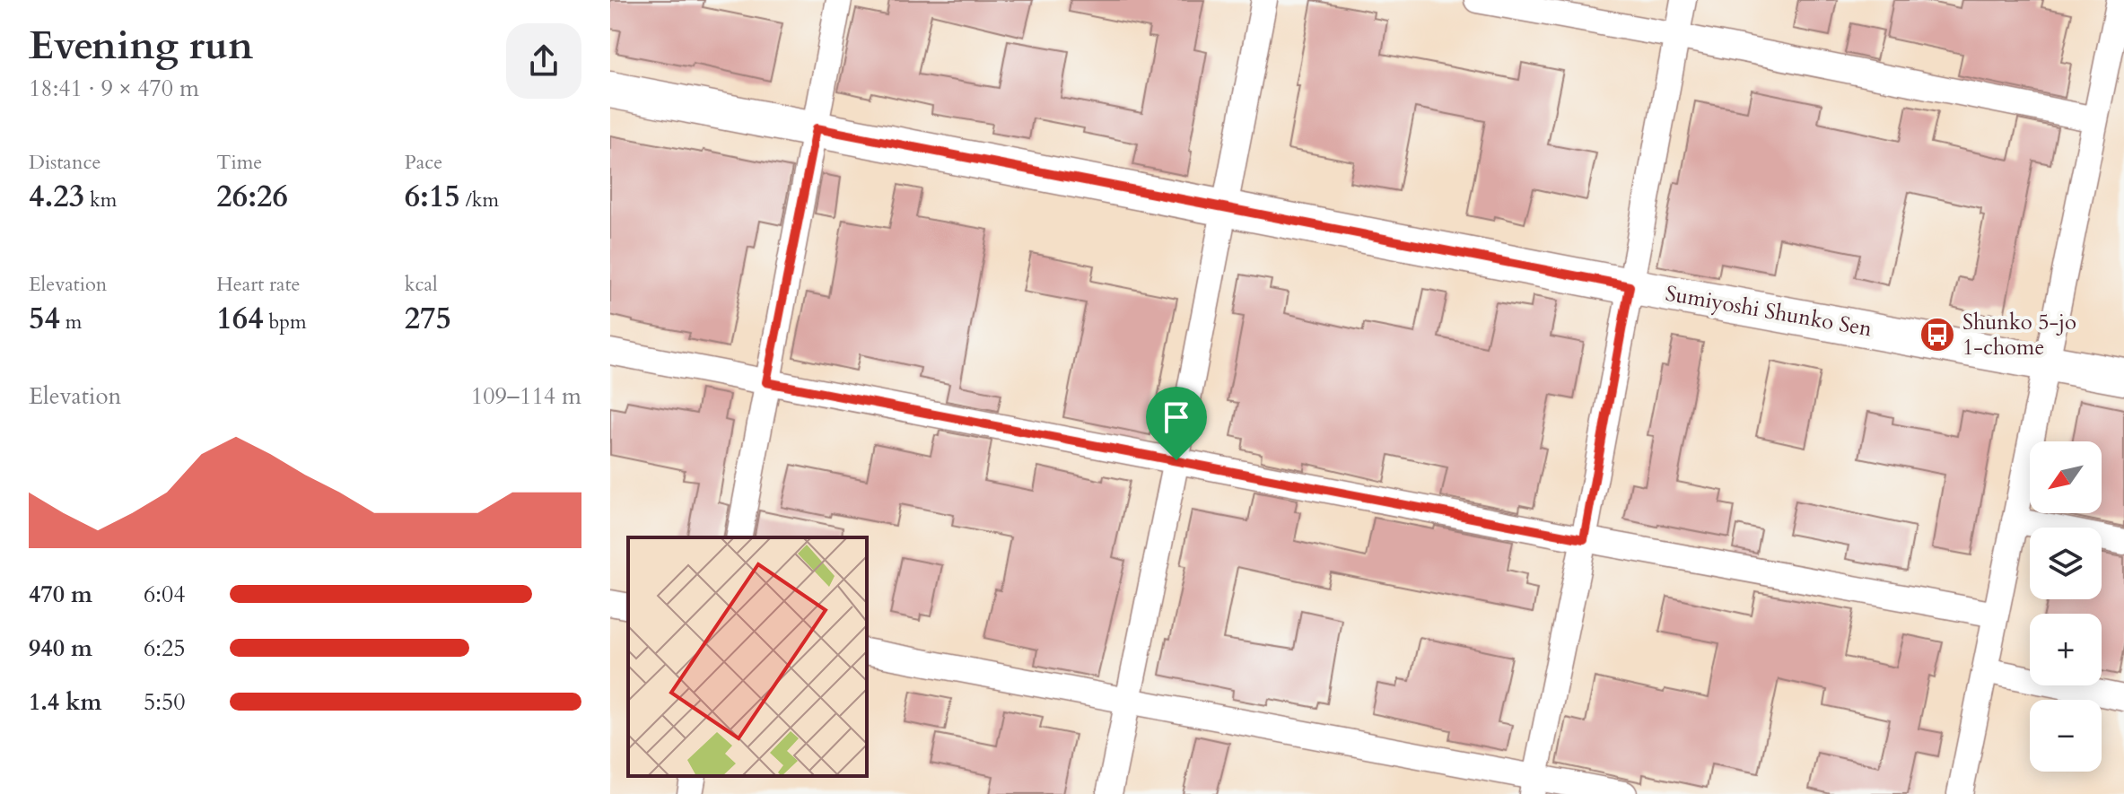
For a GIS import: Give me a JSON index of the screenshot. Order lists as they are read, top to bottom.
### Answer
{
  "streets": {
    "street": ["Sumiyoshi Shunko Sen"]
  },
  "places": {
    "bus stop": ["Shunko 5-jo 1-chome"]
  },
  "north": "bottom left",
  "page": {
    "heading": ["Evening run", "18:41 · 9 × 470 m"],
    "stats": [
      ["Distance", "4.23 km"],
      ["Time", "26:26"],
      ["Pace", "6:15 /km"],
      ["Elevation", "54 m"],
      ["Heart rate", "164 bpm"],
      ["kcal", "275"]
    ],
    "chart": ["Elevation", "109–114 m"],
    "map_buttons": ["+", "−"],
    "list": [
      {
        "name": "470 m",
        "note": "6:04"
      },
      {
        "name": "940 m",
        "note": "6:25"
      },
      {
        "name": "1.4 km",
        "note": "5:50"
      }
    ]
  }
}
